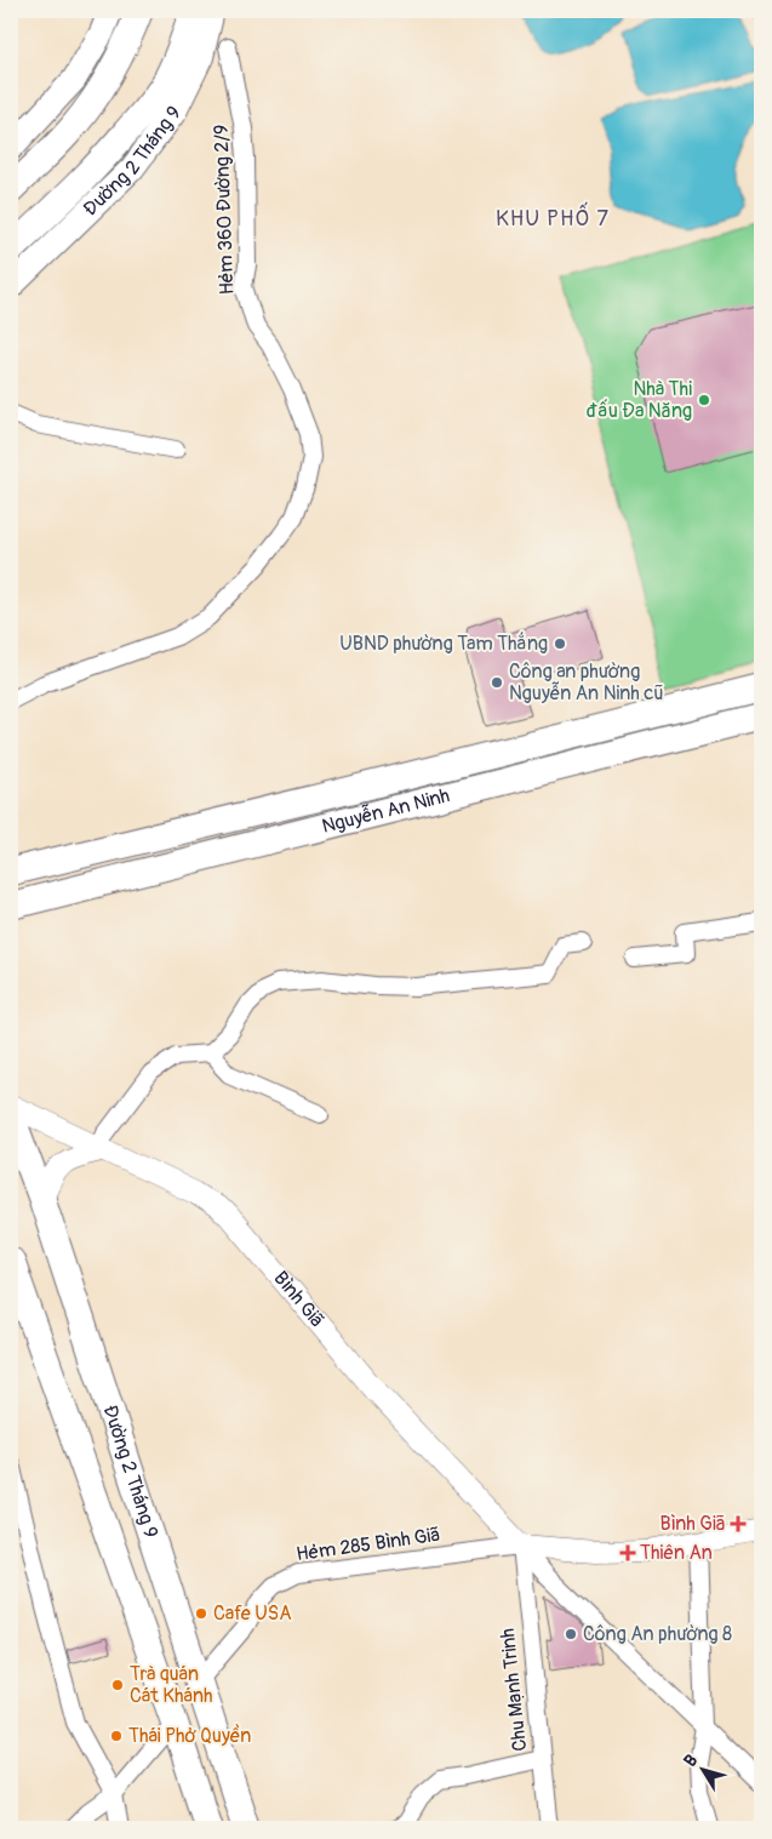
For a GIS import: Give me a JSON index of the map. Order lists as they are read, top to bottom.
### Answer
{
  "streets": {
    "main road": ["Đường 2 Tháng 9", "Nguyễn An Ninh"],
    "street": [
      "Hẻm 360 Đường 2/9",
      "Bình Giã",
      "Hẻm 285 Bình Giã",
      "Chu Mạnh Trinh"
    ]
  },
  "crossings": [
    ["Đường 2 Tháng 9", "Hẻm 285 Bình Giã"],
    ["Bình Giã", "Hẻm 285 Bình Giã"],
    ["Bình Giã", "Chu Mạnh Trinh"],
    ["Hẻm 285 Bình Giã", "Chu Mạnh Trinh"]
  ],
  "districts": ["KHU PHỐ 7"],
  "places": {
    "other": [
      "Nhà Thi đấu Đa Năng",
      "UBND phường Tam Thắng",
      "Công an phường Nguyễn An Ninh cũ",
      "Cafe USA",
      "Công An phường 8",
      "Trà quán Cát Khánh",
      "Thái Phở Quyền"
    ],
    "health": ["Bình Giã", "Thiên An"]
  },
  "north": "top left"
}
